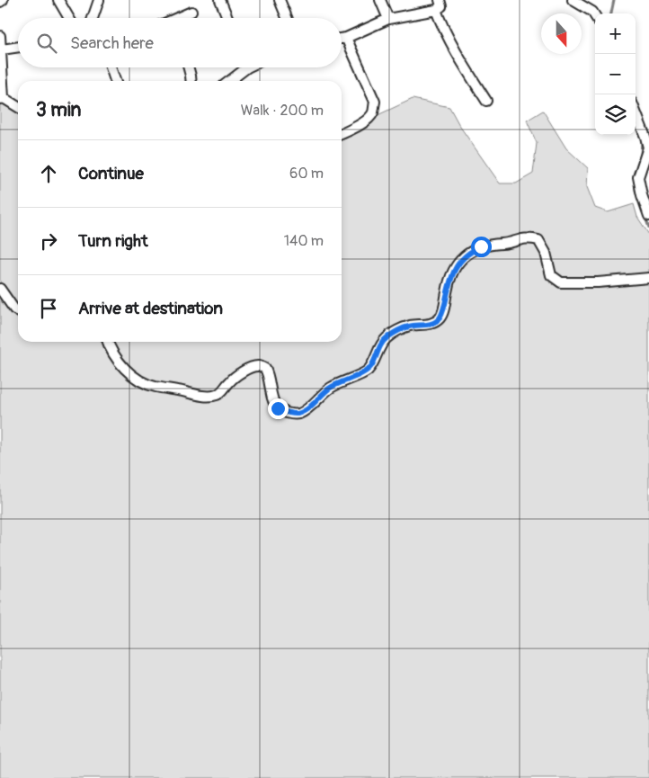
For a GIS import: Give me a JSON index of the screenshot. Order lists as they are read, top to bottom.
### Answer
{
  "north": "bottom",
  "page": {
    "map_buttons": ["+", "−"],
    "search": "Search here",
    "heading": ["3 min", "Walk · 200 m"],
    "list": [
      ["Continue", "60 m"],
      ["Turn right", "140 m"],
      "Arrive at destination"
    ]
  }
}
